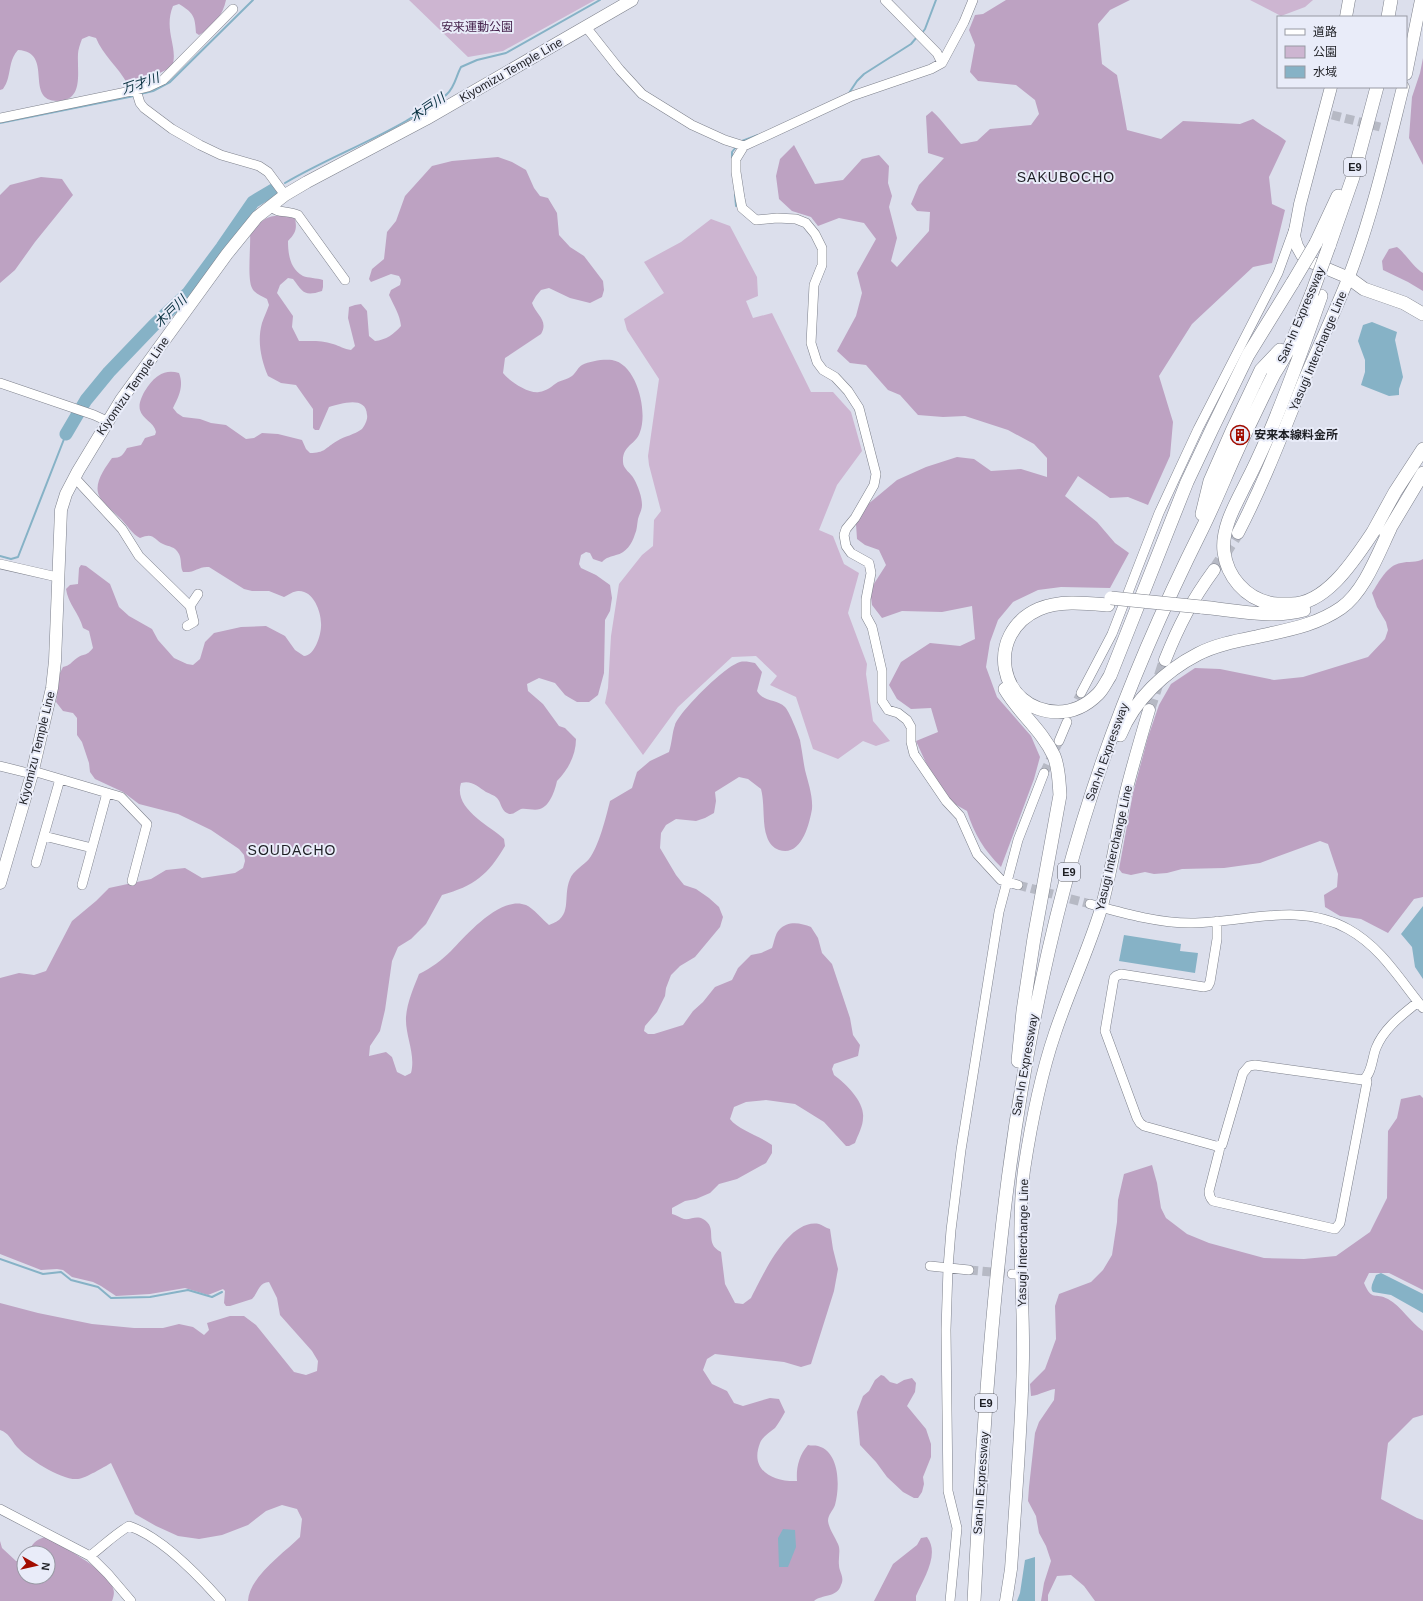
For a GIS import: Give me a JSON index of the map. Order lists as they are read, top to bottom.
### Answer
{
  "streets": {
    "highway": ["E9", "San-In Expressway"],
    "main road": ["Kiyomizu Temple Line", "Yasugi Interchange Line"]
  },
  "crossings": [
    ["E9", "San-In Expressway"]
  ],
  "districts": ["SAKUBOCHO", "SOUDACHO"],
  "water": ["万才川", "木戸川"],
  "parks": ["安来運動公園"],
  "places": {
    "building": ["安来本線料金所"]
  },
  "legend": ["道路", "公園", "水域"],
  "north": "right"
}
